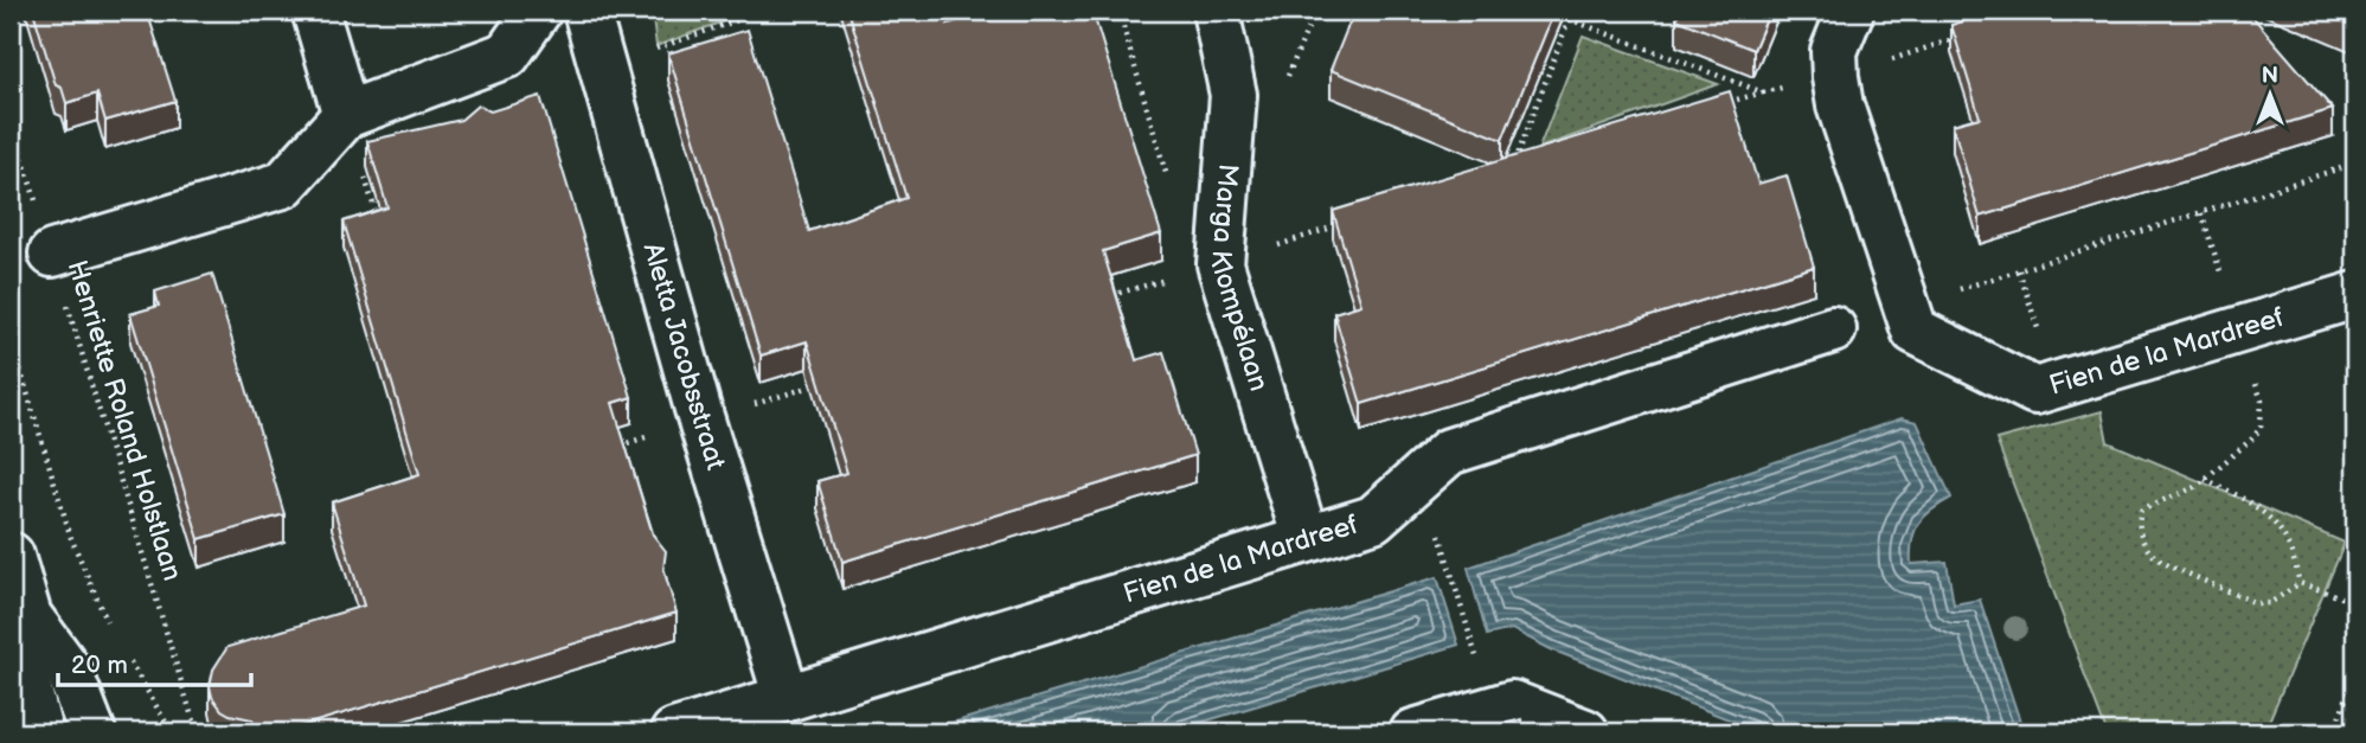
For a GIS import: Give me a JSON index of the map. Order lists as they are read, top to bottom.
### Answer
{
  "streets": {
    "street": ["Marga Klompélaan", "Fien de la Mardreef", "Aletta Jacobsstraat"],
    "path": ["Henriette Roland Holstlaan"]
  },
  "crossings": [
    ["Marga Klompélaan", "Fien de la Mardreef"],
    ["Fien de la Mardreef", "Aletta Jacobsstraat"]
  ],
  "scale_bar": "20 m",
  "north": "top"
}
